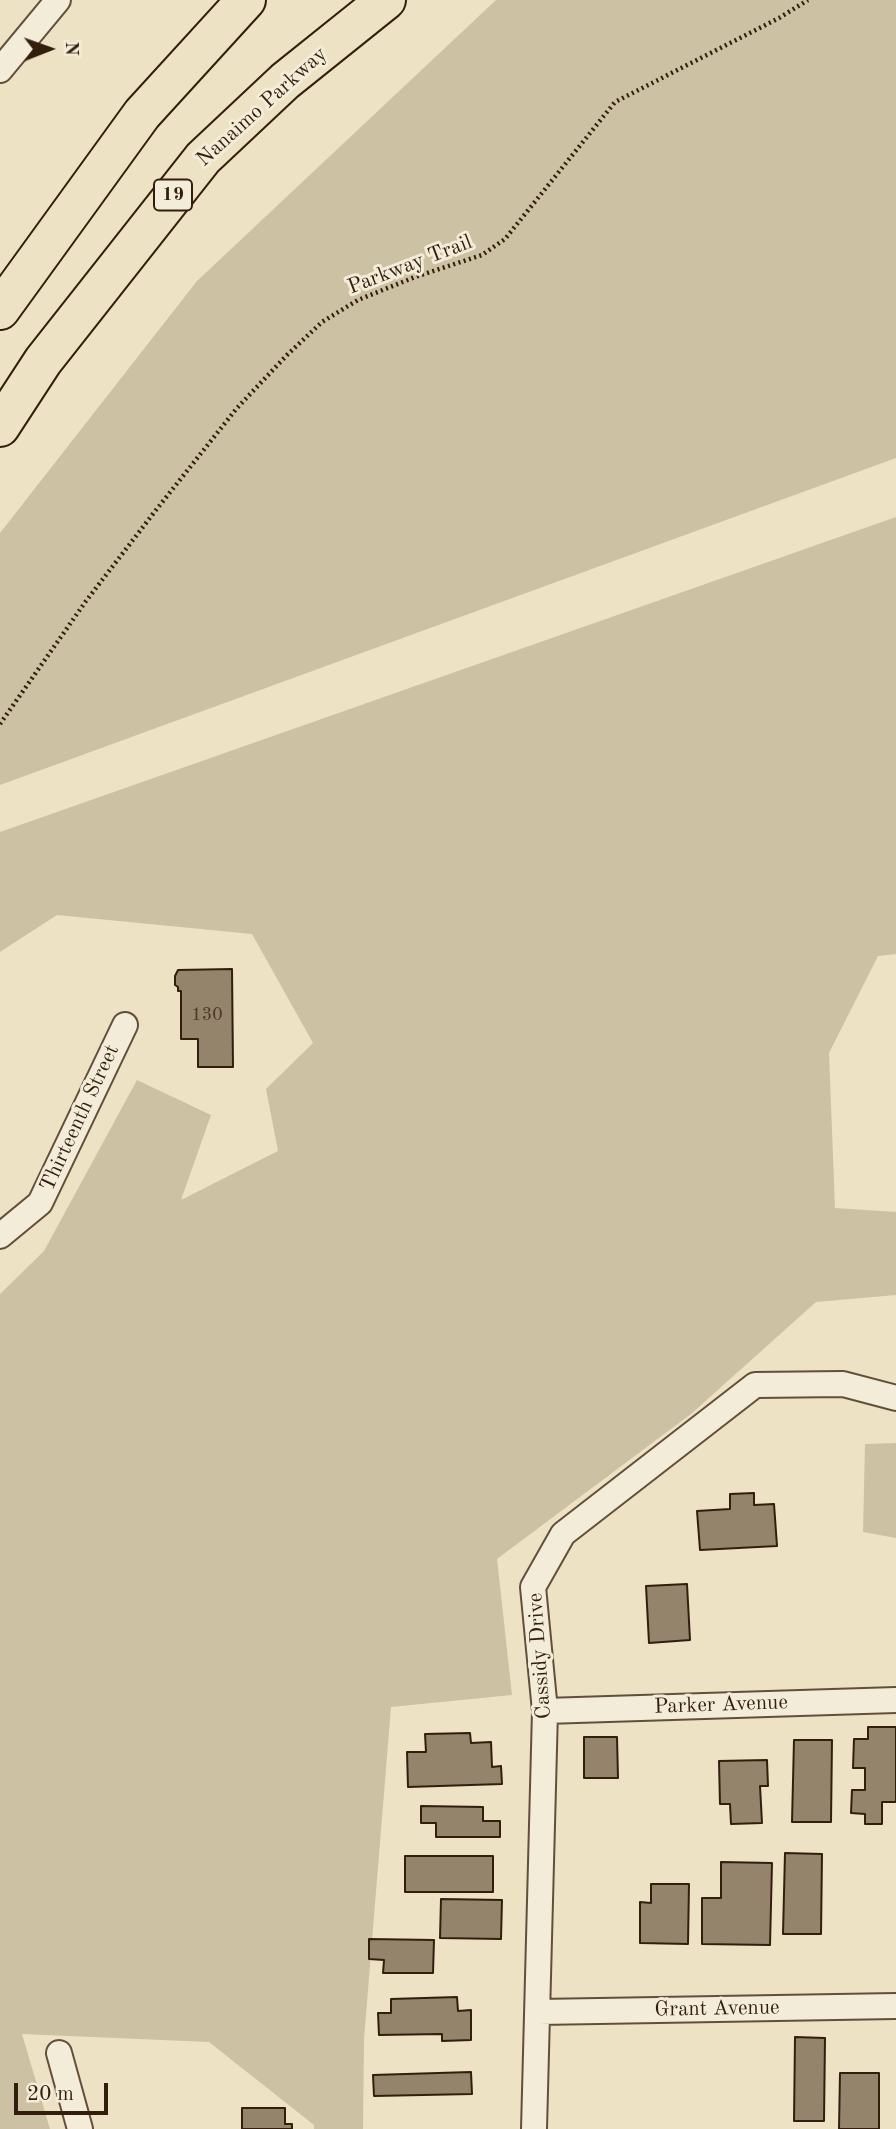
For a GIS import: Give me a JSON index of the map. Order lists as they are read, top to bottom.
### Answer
{
  "streets": {
    "highway": ["Nanaimo Parkway", "19"],
    "street": [
      "Thirteenth Street",
      "Cassidy Drive",
      "Parker Avenue",
      "Grant Avenue"
    ],
    "path": ["Parkway Trail"]
  },
  "crossings": [
    ["Cassidy Drive", "Parker Avenue"],
    ["Cassidy Drive", "Grant Avenue"]
  ],
  "house_numbers": ["130"],
  "scale_bar": "20 m",
  "north": "right"
}
